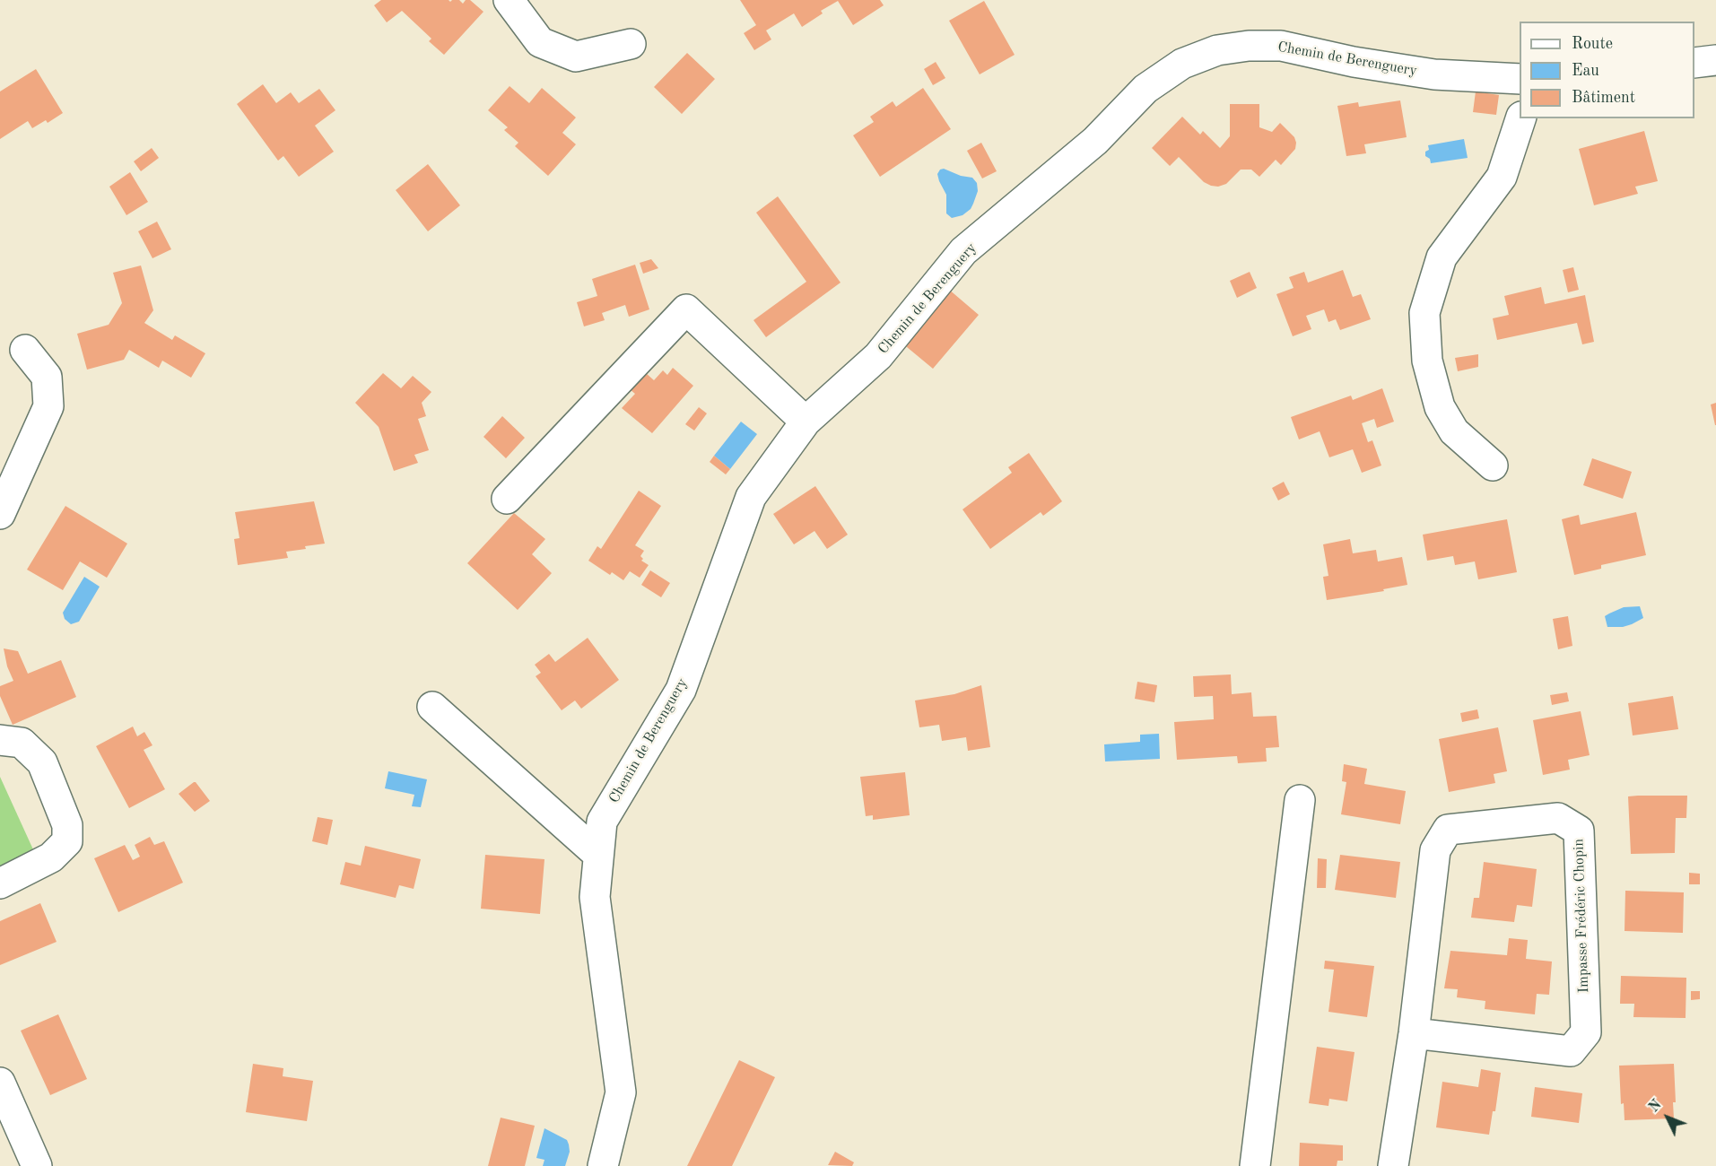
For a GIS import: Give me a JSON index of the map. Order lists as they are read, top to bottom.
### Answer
{
  "streets": {
    "street": ["Chemin de Berenguery", "Impasse Frédéric Chopin"]
  },
  "legend": ["Route", "Eau", "Bâtiment"],
  "north": "top left"
}
